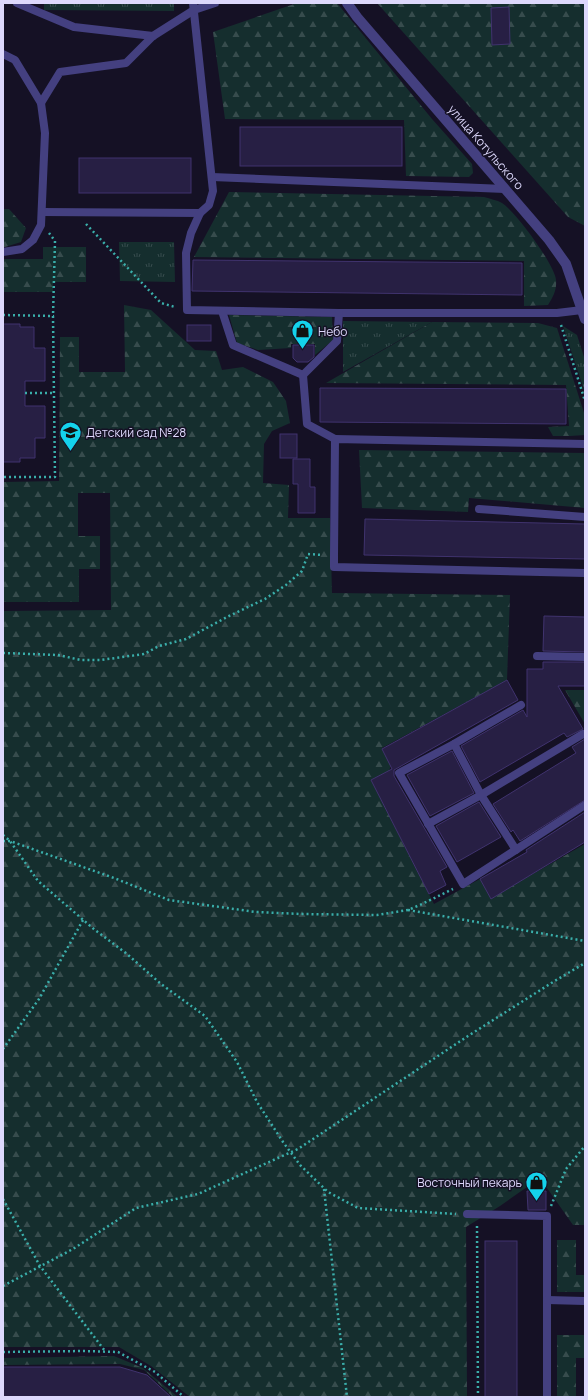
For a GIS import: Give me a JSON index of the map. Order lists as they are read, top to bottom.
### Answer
{
  "streets": {
    "street": ["улица Котульского"]
  },
  "places": {
    "shop": ["Небо", "Восточный пекарь"],
    "school or university": ["Детский сад №28"]
  }
}
